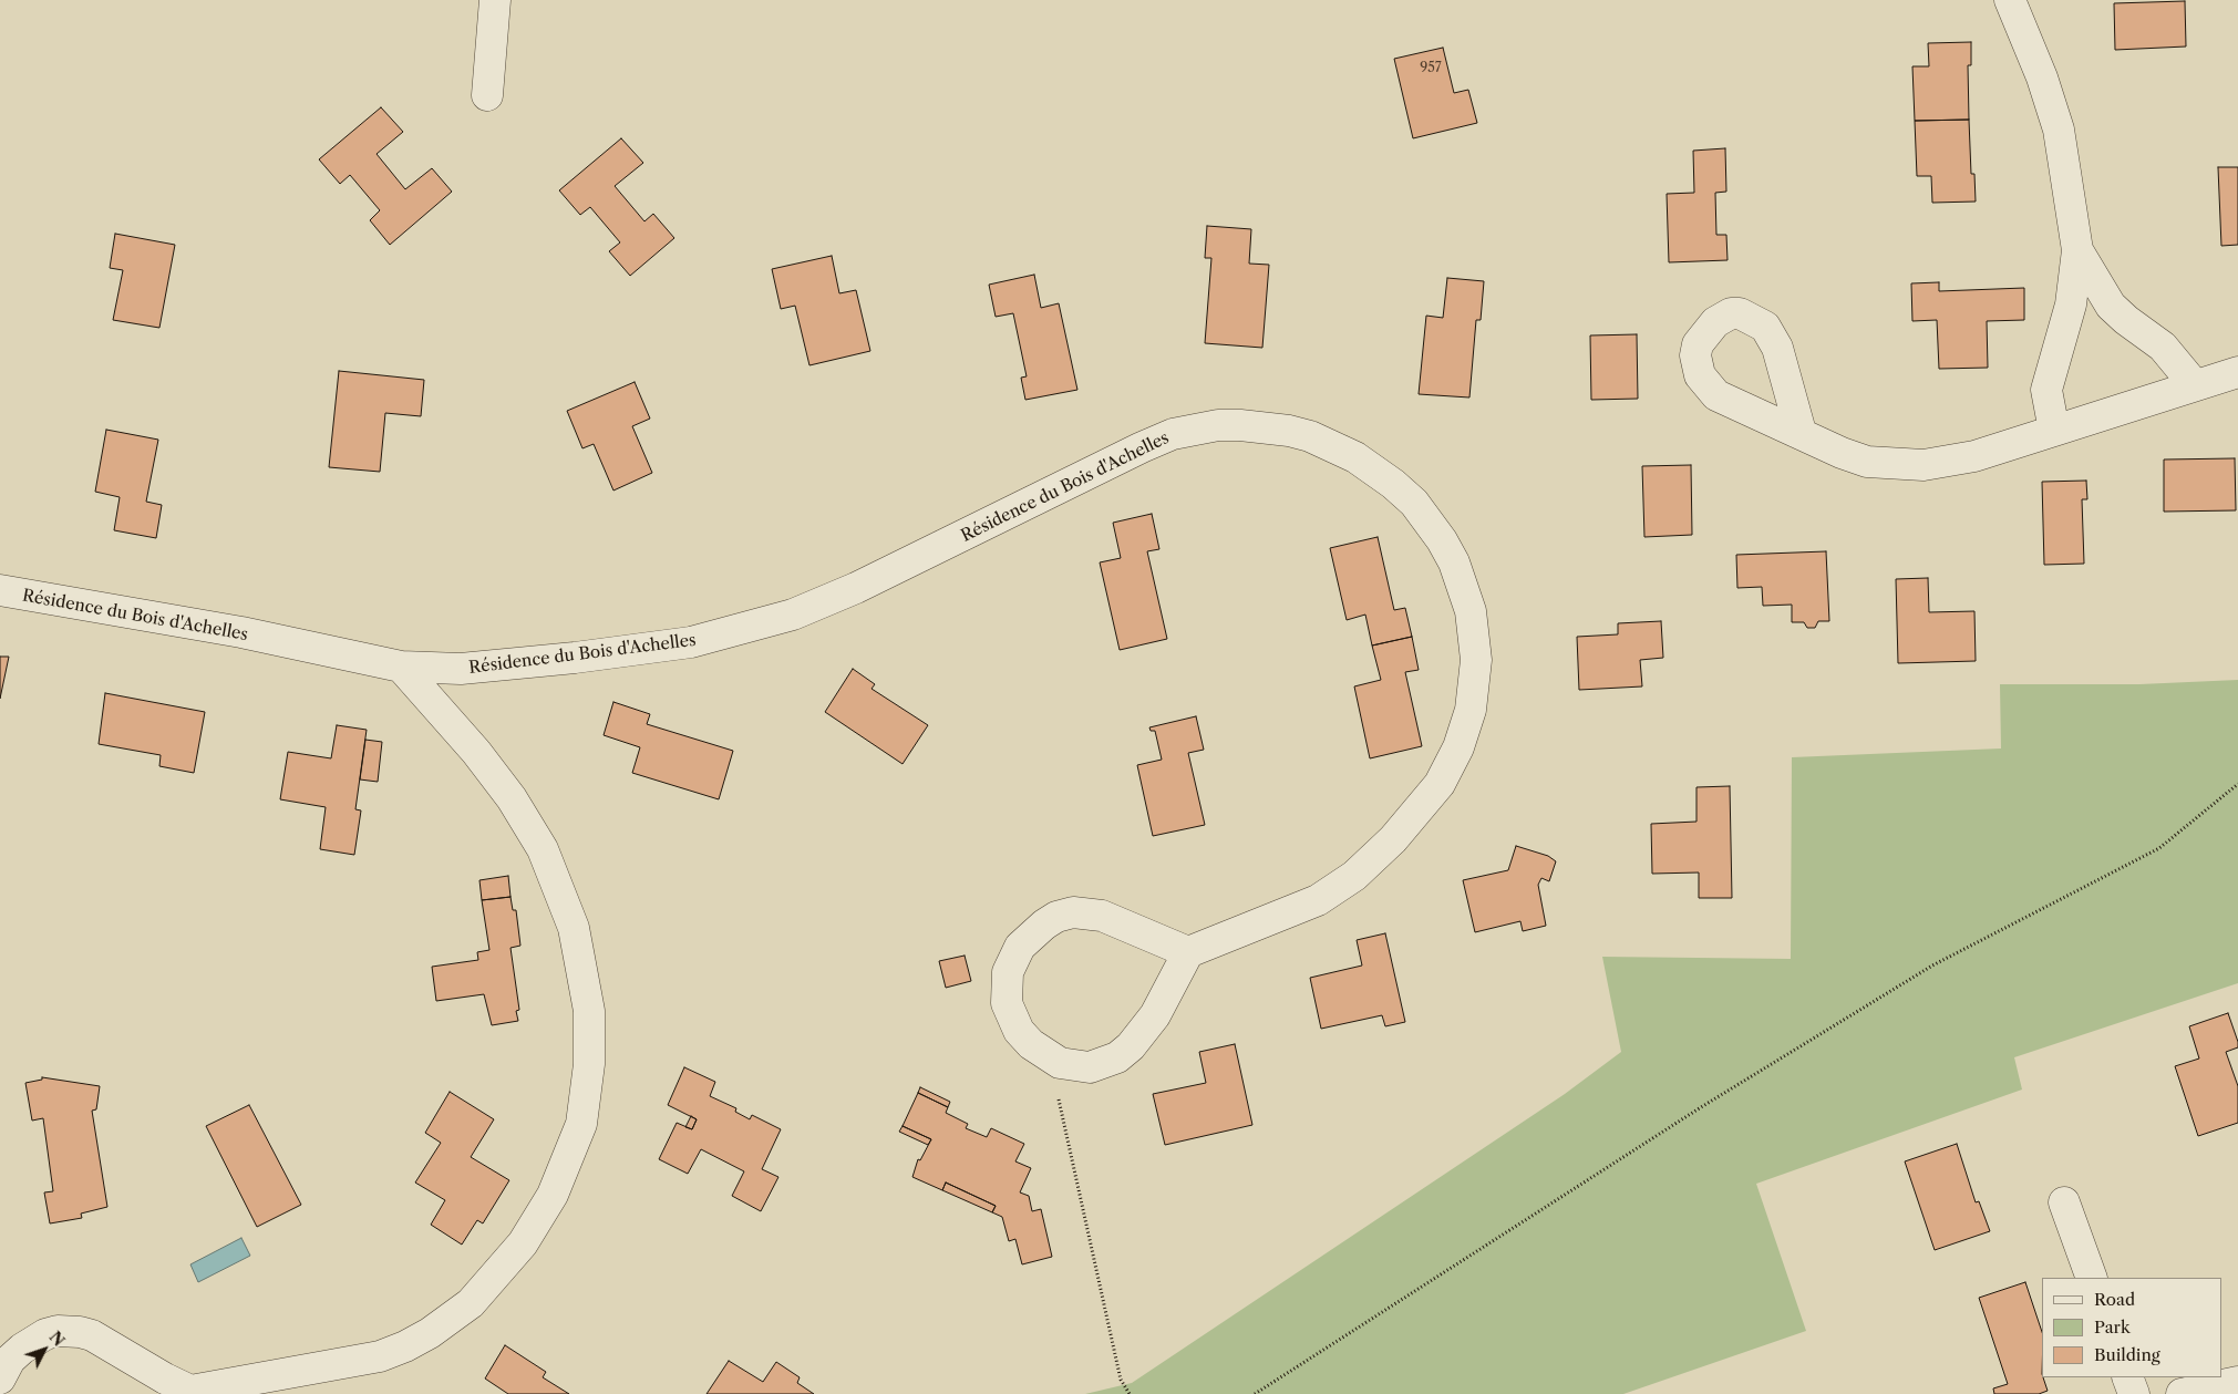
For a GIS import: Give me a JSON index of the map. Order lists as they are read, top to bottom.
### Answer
{
  "streets": {
    "street": ["Résidence du Bois d'Achelles"]
  },
  "house_numbers": ["957"],
  "legend": ["Road", "Park", "Building"],
  "north": "top right"
}
